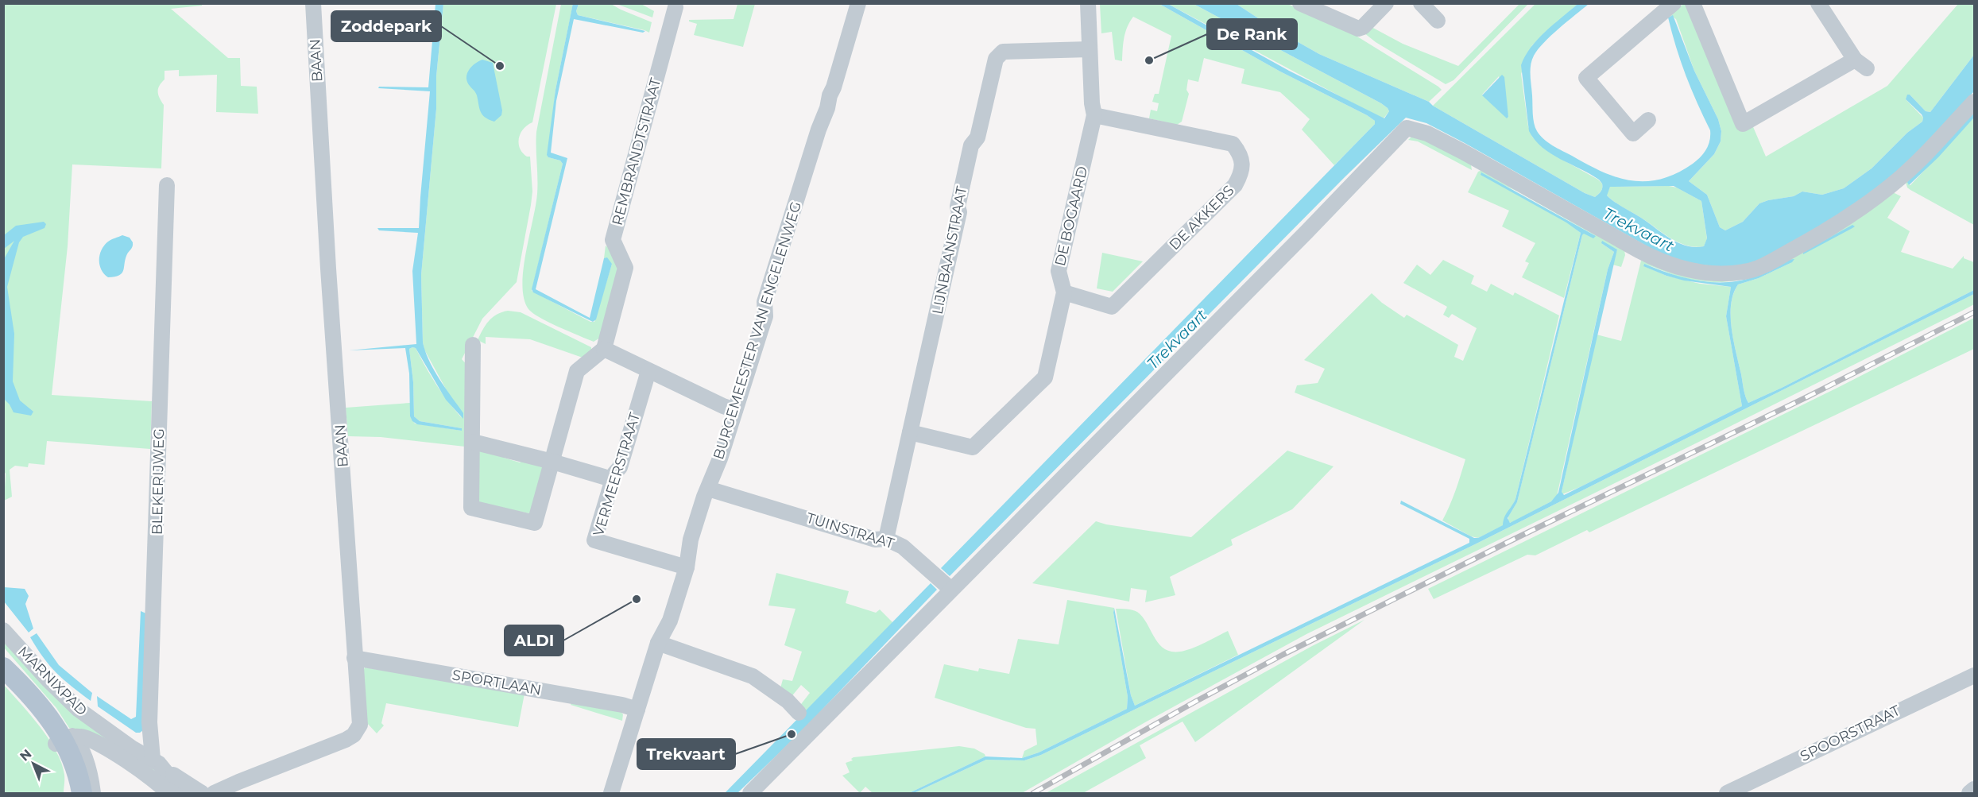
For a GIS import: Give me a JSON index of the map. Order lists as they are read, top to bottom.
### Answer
{
  "streets": {
    "street": [
      "BAAN",
      "REMBRANDTSTRAAT",
      "DE BOGAARD",
      "DE AKKERS",
      "LIJNBAANSTRAAT",
      "BURGEMEESTER VAN ENGELENWEG",
      "VERMEERSTRAAT",
      "BLEKERIJWEG",
      "TUINSTRAAT",
      "MARNIXPAD",
      "SPORTLAAN",
      "SPOORSTRAAT"
    ]
  },
  "crossings": [
    ["BAAN", "SPORTLAAN"],
    ["DE BOGAARD", "DE AKKERS"],
    ["DE BOGAARD", "LIJNBAANSTRAAT"],
    ["LIJNBAANSTRAAT", "TUINSTRAAT"],
    ["BURGEMEESTER VAN ENGELENWEG", "VERMEERSTRAAT"],
    ["BURGEMEESTER VAN ENGELENWEG", "TUINSTRAAT"],
    ["BURGEMEESTER VAN ENGELENWEG", "SPORTLAAN"],
    ["BLEKERIJWEG", "MARNIXPAD"]
  ],
  "water": ["Trekvaart"],
  "places": [
    "De Rank",
    "Zoddepark",
    "ALDI",
    "Trekvaart"
  ],
  "north": "top left"
}
